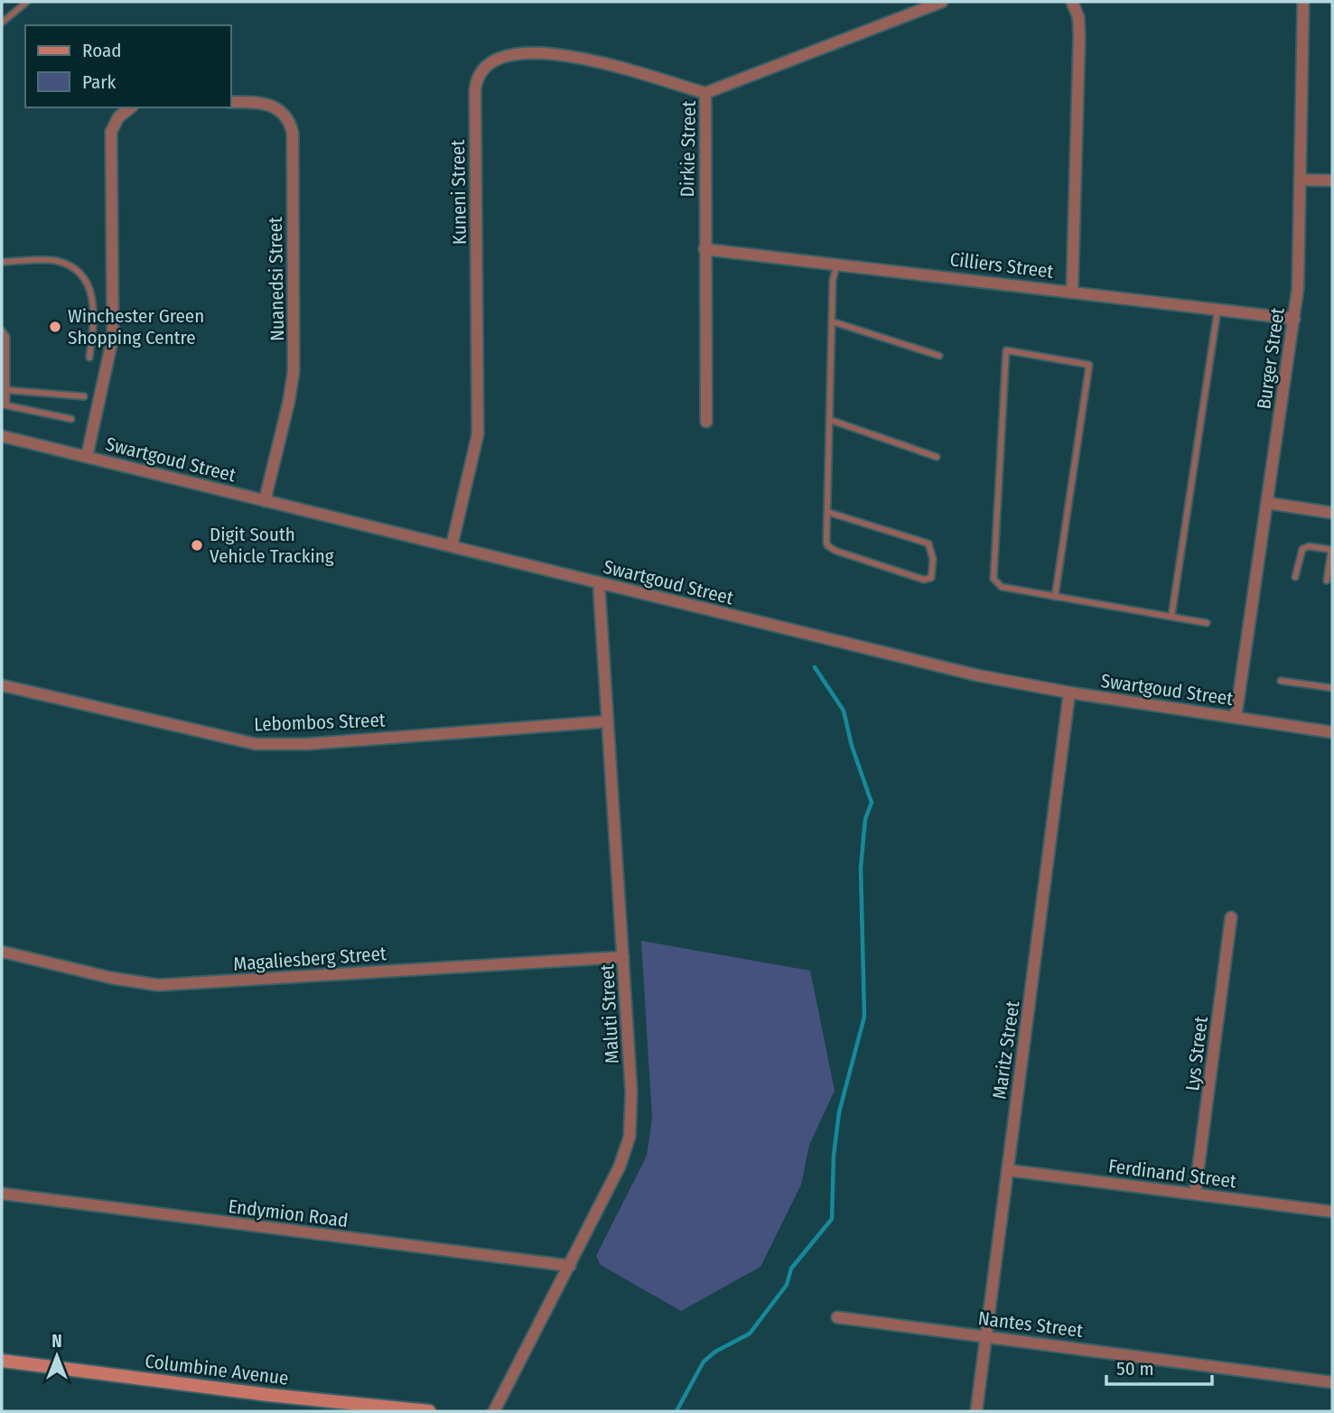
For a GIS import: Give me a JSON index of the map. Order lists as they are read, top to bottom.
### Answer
{
  "streets": {
    "main road": ["Columbine Avenue"],
    "street": [
      "Dirkie Street",
      "Kuneni Street",
      "Cilliers Street",
      "Nuanedsi Street",
      "Burger Street",
      "Swartgoud Street",
      "Lebombos Street",
      "Magaliesberg Street",
      "Maluti Street",
      "Maritz Street",
      "Lys Street",
      "Ferdinand Street",
      "Endymion Road",
      "Nantes Street"
    ]
  },
  "crossings": [
    ["Dirkie Street", "Kuneni Street"],
    ["Dirkie Street", "Cilliers Street"],
    ["Kuneni Street", "Swartgoud Street"],
    ["Cilliers Street", "Burger Street"],
    ["Nuanedsi Street", "Swartgoud Street"],
    ["Burger Street", "Swartgoud Street"],
    ["Swartgoud Street", "Maluti Street"],
    ["Swartgoud Street", "Maritz Street"],
    ["Lebombos Street", "Maluti Street"],
    ["Magaliesberg Street", "Maluti Street"],
    ["Maluti Street", "Endymion Road"],
    ["Maritz Street", "Ferdinand Street"],
    ["Maritz Street", "Nantes Street"],
    ["Lys Street", "Ferdinand Street"]
  ],
  "places": ["Winchester Green Shopping Centre", "Digit South Vehicle Tracking"],
  "legend": ["Road", "Park"],
  "scale_bar": "50 m",
  "north": "top"
}
